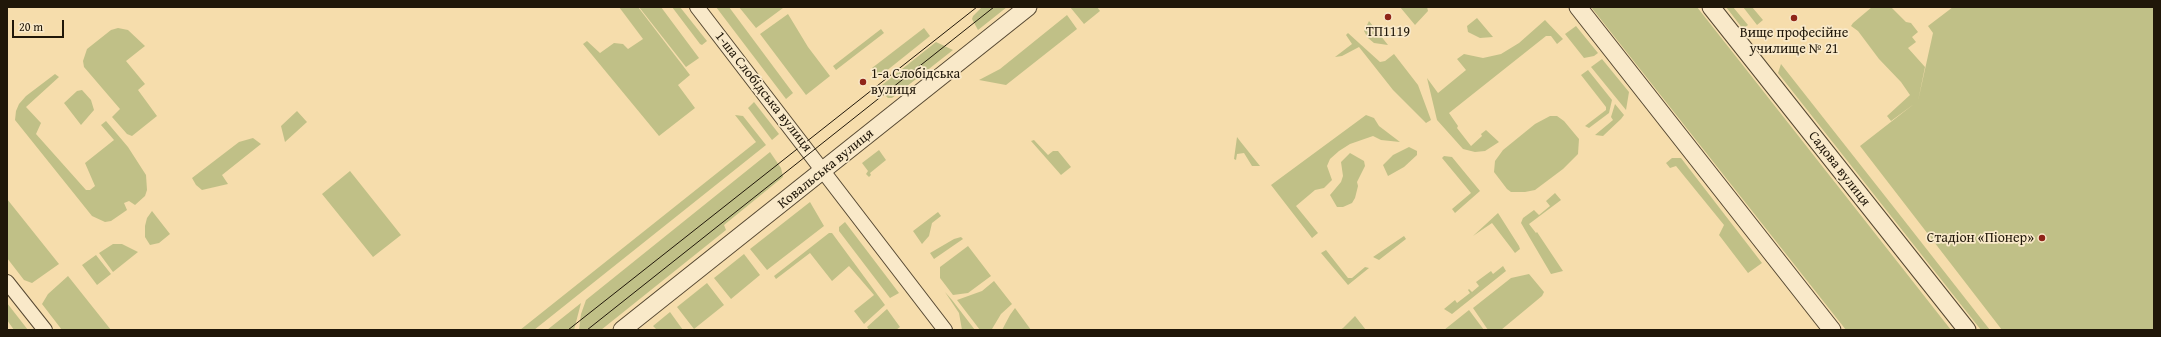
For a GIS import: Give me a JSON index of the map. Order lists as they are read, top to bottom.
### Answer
{
  "streets": {
    "street": ["1-ша Слобідська вулиця", "Ковальська вулиця", "Садова вулиця"]
  },
  "crossings": [
    ["1-ша Слобідська вулиця", "Ковальська вулиця"]
  ],
  "places": [
    "ТП1119",
    "Вище професійне училище № 21",
    "1-а Слобідська вулиця",
    "Стадіон «Піонер»"
  ],
  "scale_bar": "20 m"
}
